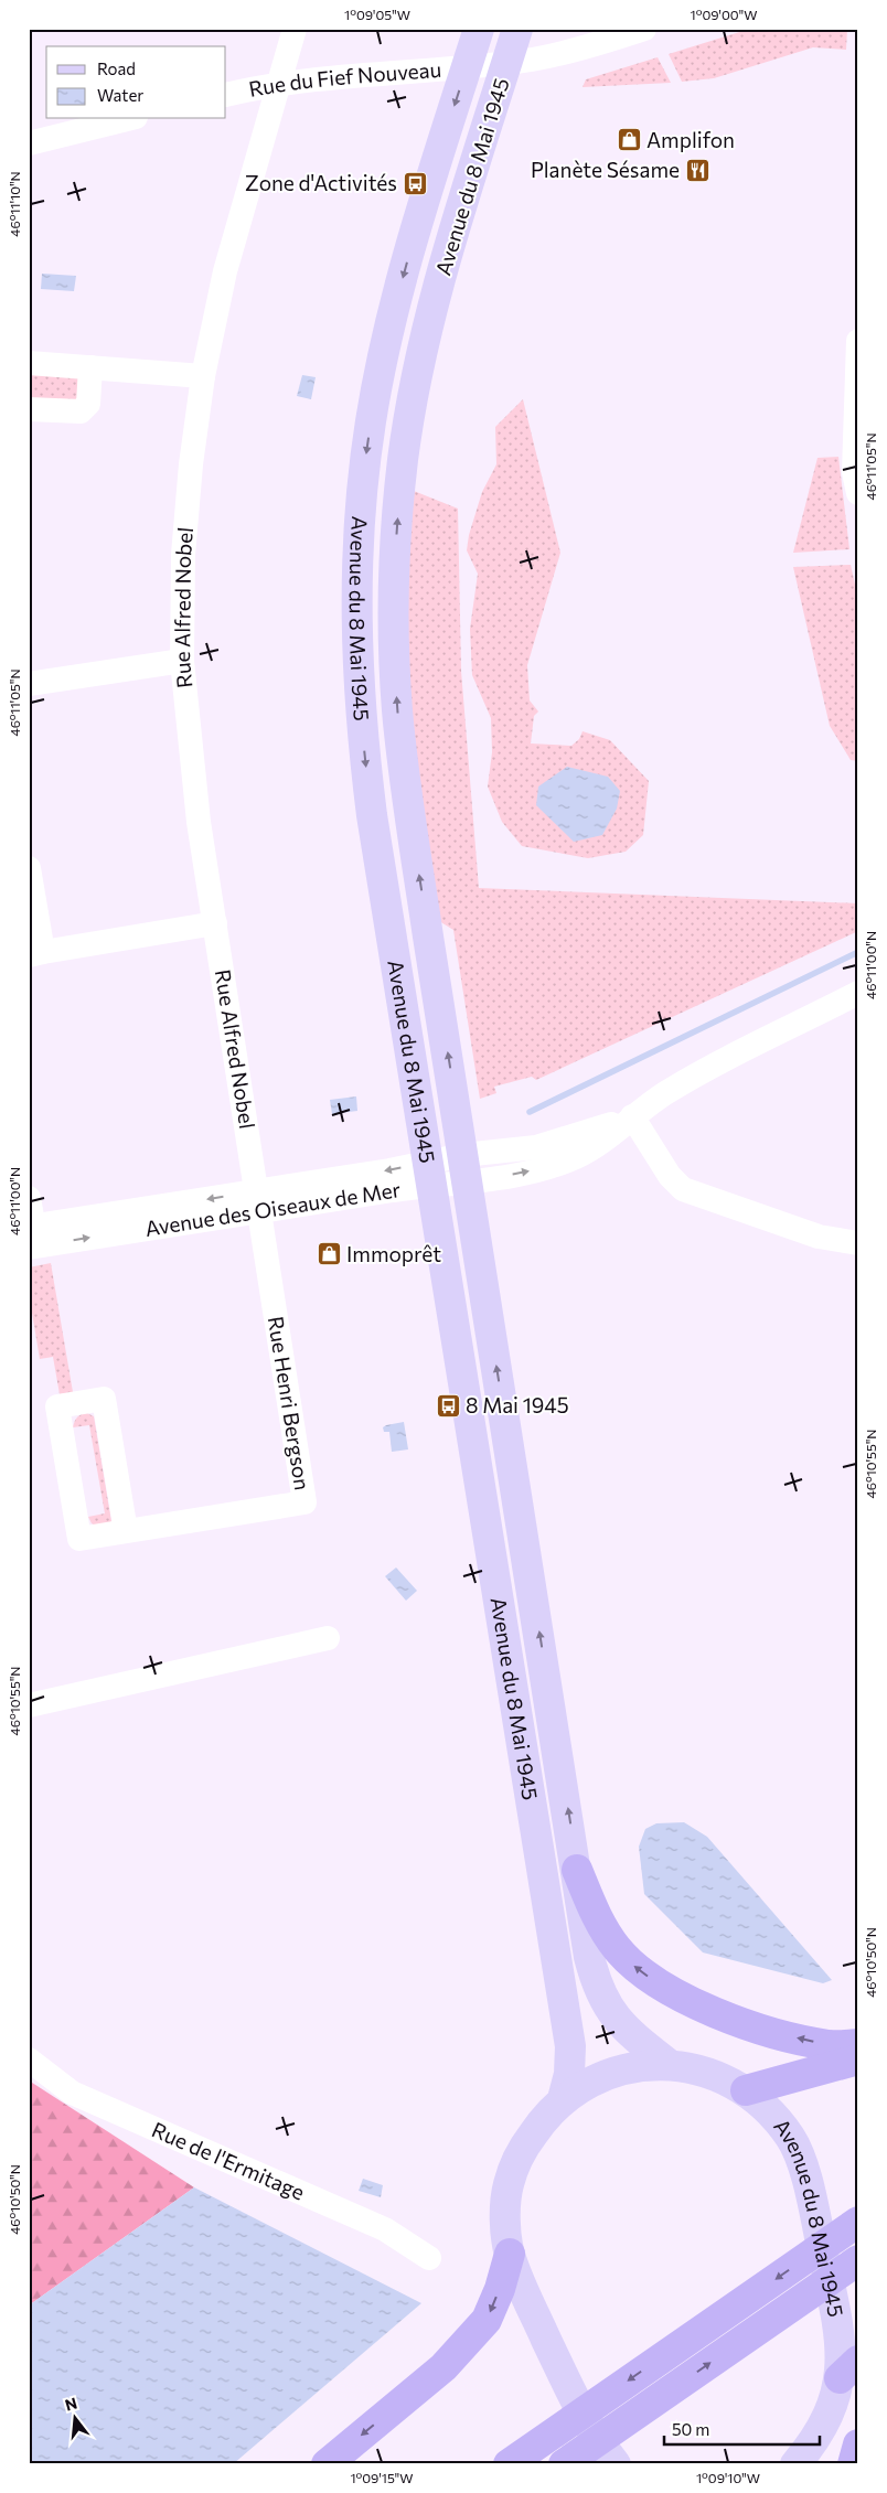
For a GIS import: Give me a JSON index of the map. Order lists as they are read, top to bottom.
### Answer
{
  "streets": {
    "main road": ["Avenue du 8 Mai 1945"],
    "street": [
      "Rue du Fief Nouveau",
      "Rue Alfred Nobel",
      "Avenue des Oiseaux de Mer",
      "Rue Henri Bergson",
      "Rue de l'Ermitage"
    ]
  },
  "crossings": [
    ["Rue du Fief Nouveau", "Avenue du 8 Mai 1945"],
    ["Rue du Fief Nouveau", "Rue Alfred Nobel"],
    ["Avenue du 8 Mai 1945", "Avenue des Oiseaux de Mer"],
    ["Rue Alfred Nobel", "Avenue des Oiseaux de Mer"],
    ["Rue Alfred Nobel", "Rue Henri Bergson"],
    ["Avenue des Oiseaux de Mer", "Rue Henri Bergson"]
  ],
  "places": {
    "shop": ["Amplifon", "Immoprêt"],
    "restaurant": ["Planète Sésame"],
    "bus stop": ["Zone d'Activités", "8 Mai 1945"]
  },
  "legend": ["Road", "Water"],
  "scale_bar": "50 m",
  "north": "top",
  "coordinates": [
    "1°09'05\"W",
    "1°09'00\"W",
    "46°11'10\"N",
    "46°11'05\"N",
    "46°11'00\"N",
    "46°10'55\"N",
    "46°10'50\"N",
    "1°09'15\"W",
    "1°09'10\"W"
  ]
}
